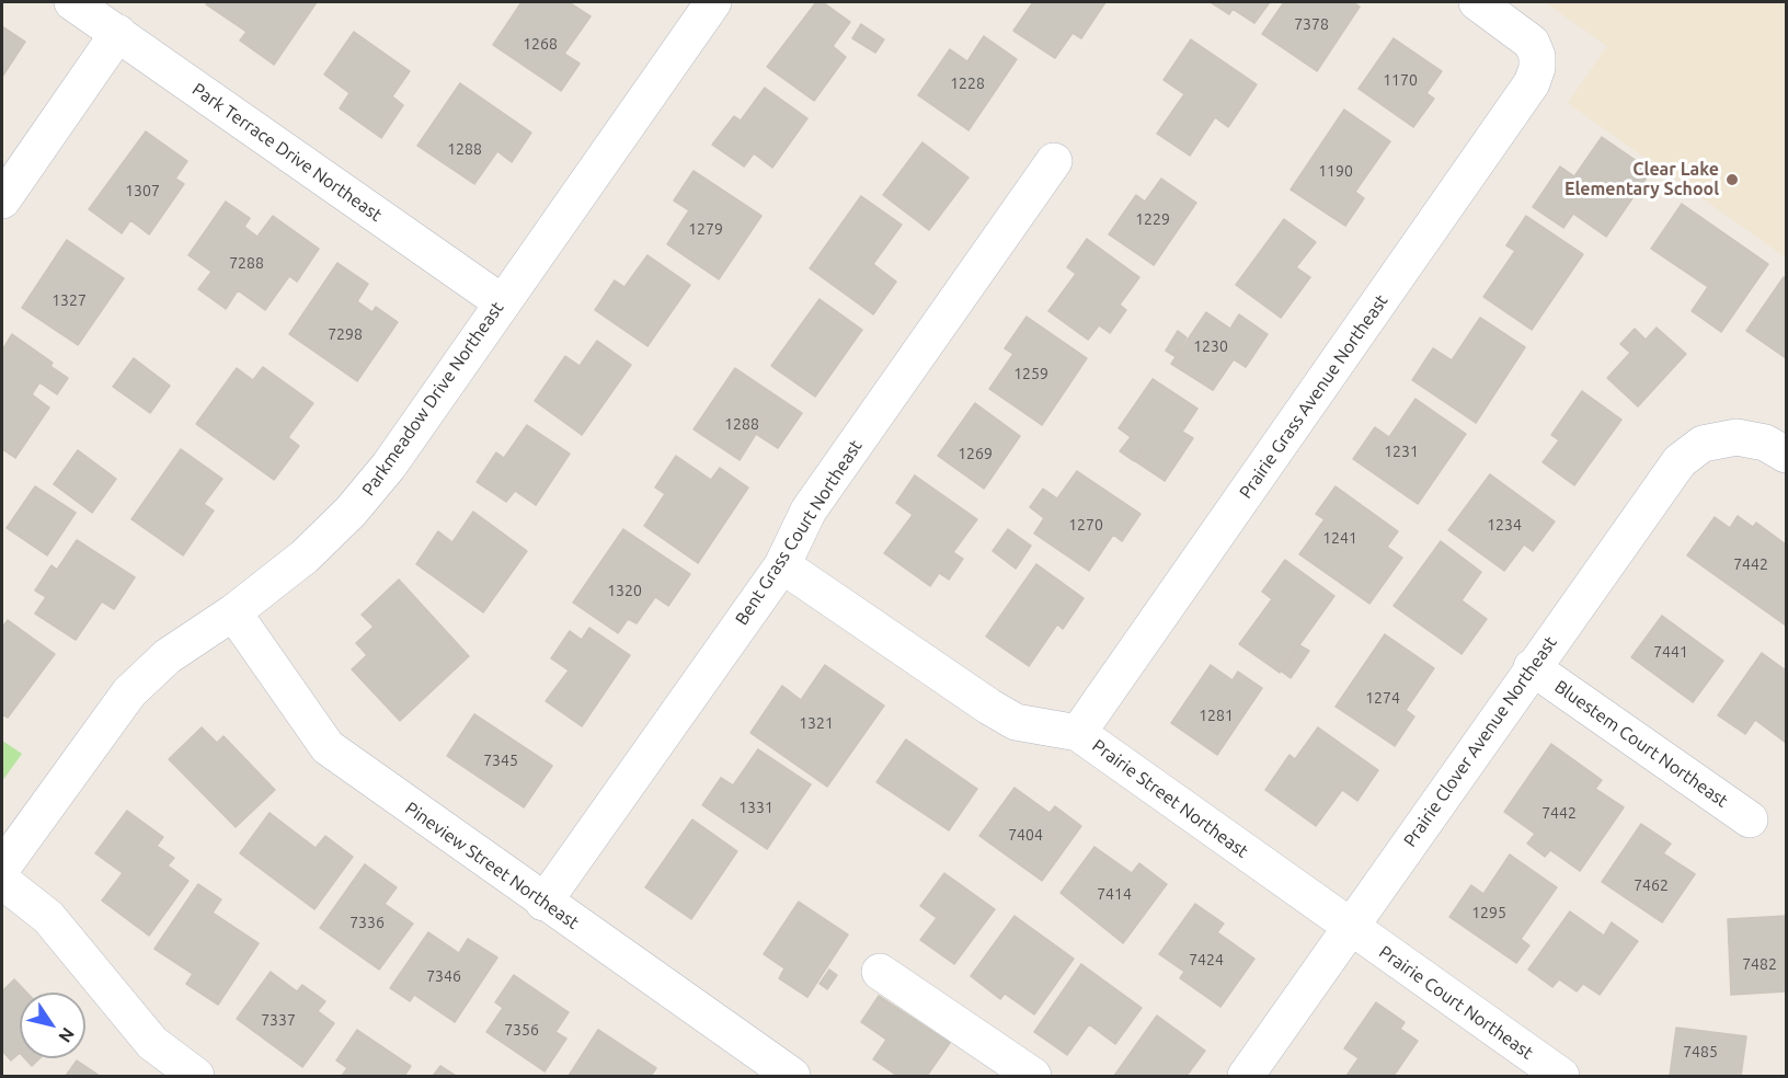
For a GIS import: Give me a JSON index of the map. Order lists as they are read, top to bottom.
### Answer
{
  "streets": {
    "street": [
      "Park Terrace Drive Northeast",
      "Prairie Grass Avenue Northeast",
      "Parkmeadow Drive Northeast",
      "Bent Grass Court Northeast",
      "Prairie Clover Avenue Northeast",
      "Bluestem Court Northeast",
      "Prairie Street Northeast",
      "Pineview Street Northeast",
      "Prairie Court Northeast"
    ]
  },
  "crossings": [
    ["Park Terrace Drive Northeast", "Parkmeadow Drive Northeast"],
    ["Prairie Grass Avenue Northeast", "Prairie Street Northeast"],
    ["Parkmeadow Drive Northeast", "Pineview Street Northeast"],
    ["Bent Grass Court Northeast", "Prairie Street Northeast"],
    ["Bent Grass Court Northeast", "Pineview Street Northeast"],
    ["Prairie Clover Avenue Northeast", "Bluestem Court Northeast"],
    ["Prairie Clover Avenue Northeast", "Prairie Street Northeast"],
    ["Prairie Clover Avenue Northeast", "Prairie Court Northeast"],
    ["Prairie Street Northeast", "Prairie Court Northeast"]
  ],
  "places": ["Clear Lake Elementary School"],
  "house_numbers": [
    "7378",
    "1268",
    "1170",
    "1228",
    "1288",
    "1190",
    "1307",
    "1229",
    "1279",
    "7288",
    "1327",
    "7298",
    "1230",
    "1259",
    "1288",
    "1231",
    "1269",
    "1270",
    "1234",
    "1241",
    "7442",
    "1320",
    "7441",
    "1274",
    "1281",
    "1321",
    "7345",
    "1331",
    "7442",
    "7404",
    "7462",
    "7414",
    "1295",
    "7336",
    "7424",
    "7482",
    "7346",
    "7337",
    "7356",
    "7485"
  ],
  "north": "bottom right"
}
